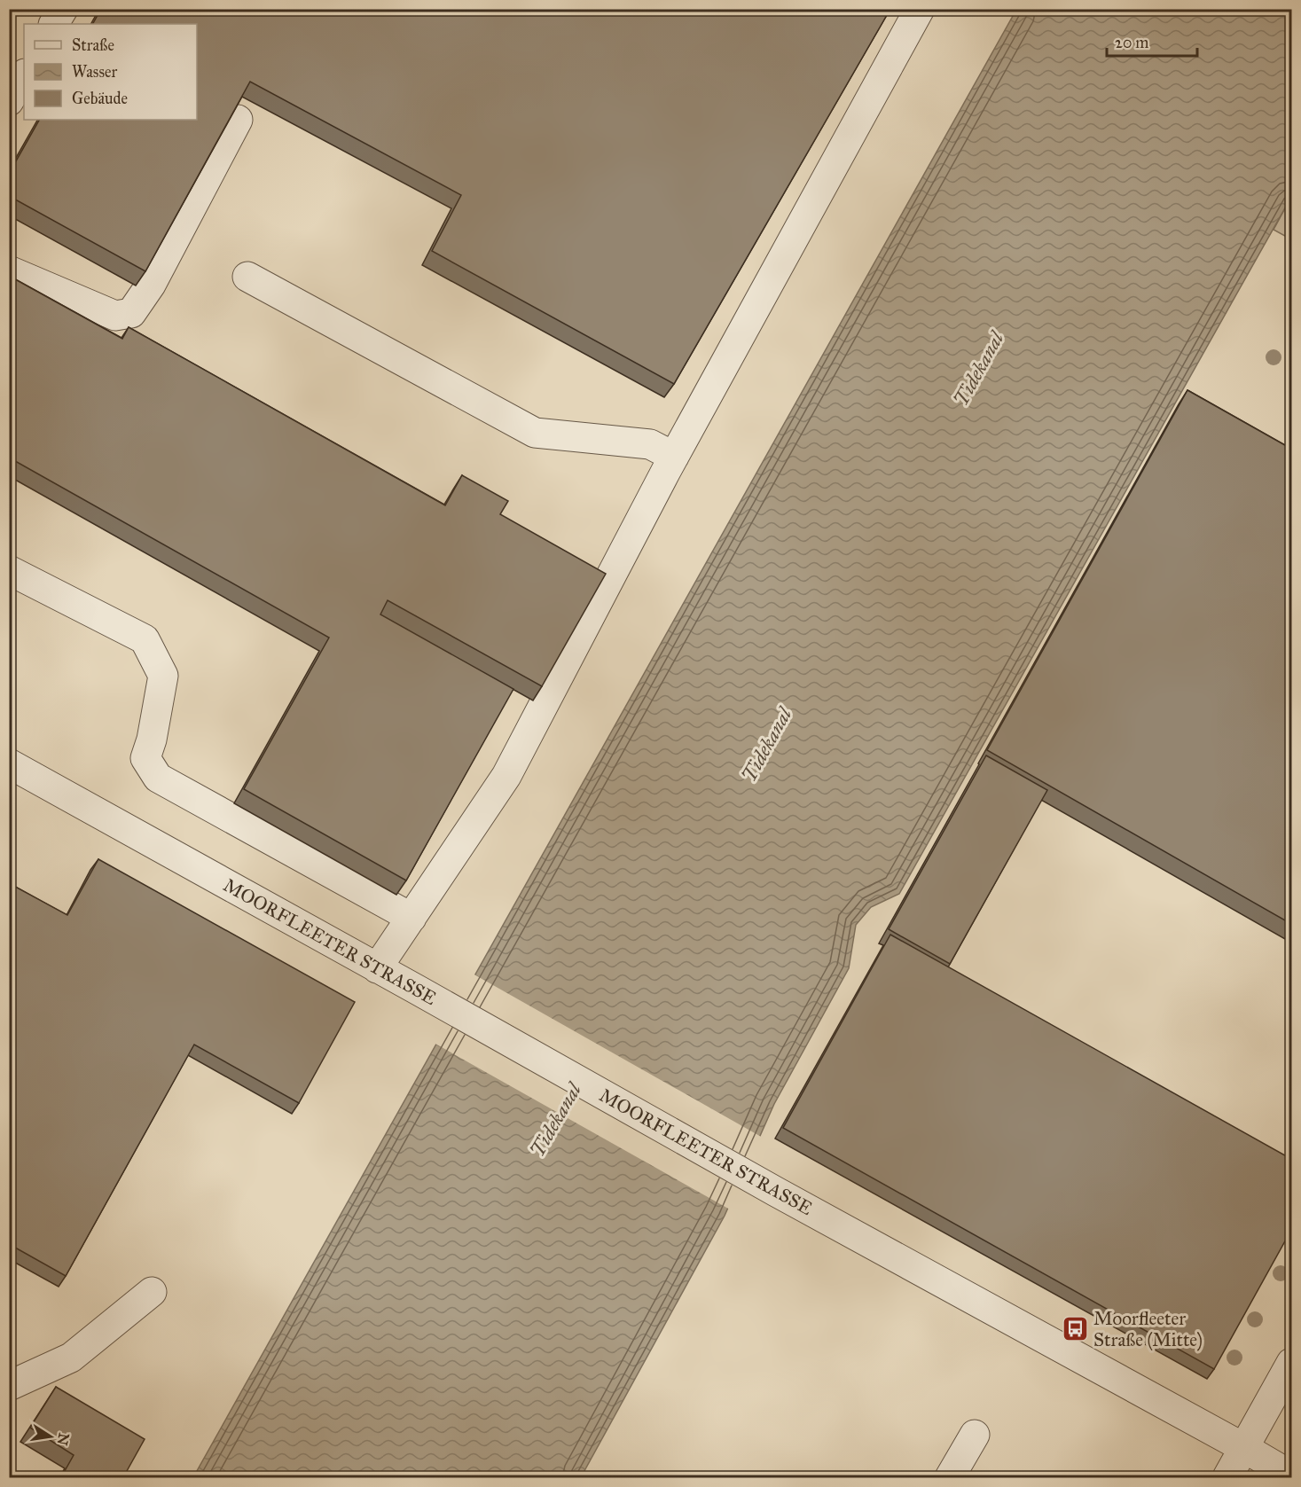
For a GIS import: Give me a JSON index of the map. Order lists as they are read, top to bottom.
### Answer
{
  "streets": {
    "street": ["MOORFLEETER STRASSE"]
  },
  "water": ["Tidekanal"],
  "places": {
    "bus stop": ["Moorfleeter Straße (Mitte)"]
  },
  "legend": ["Straße", "Wasser", "Gebäude"],
  "scale_bar": "20 m",
  "north": "right"
}
